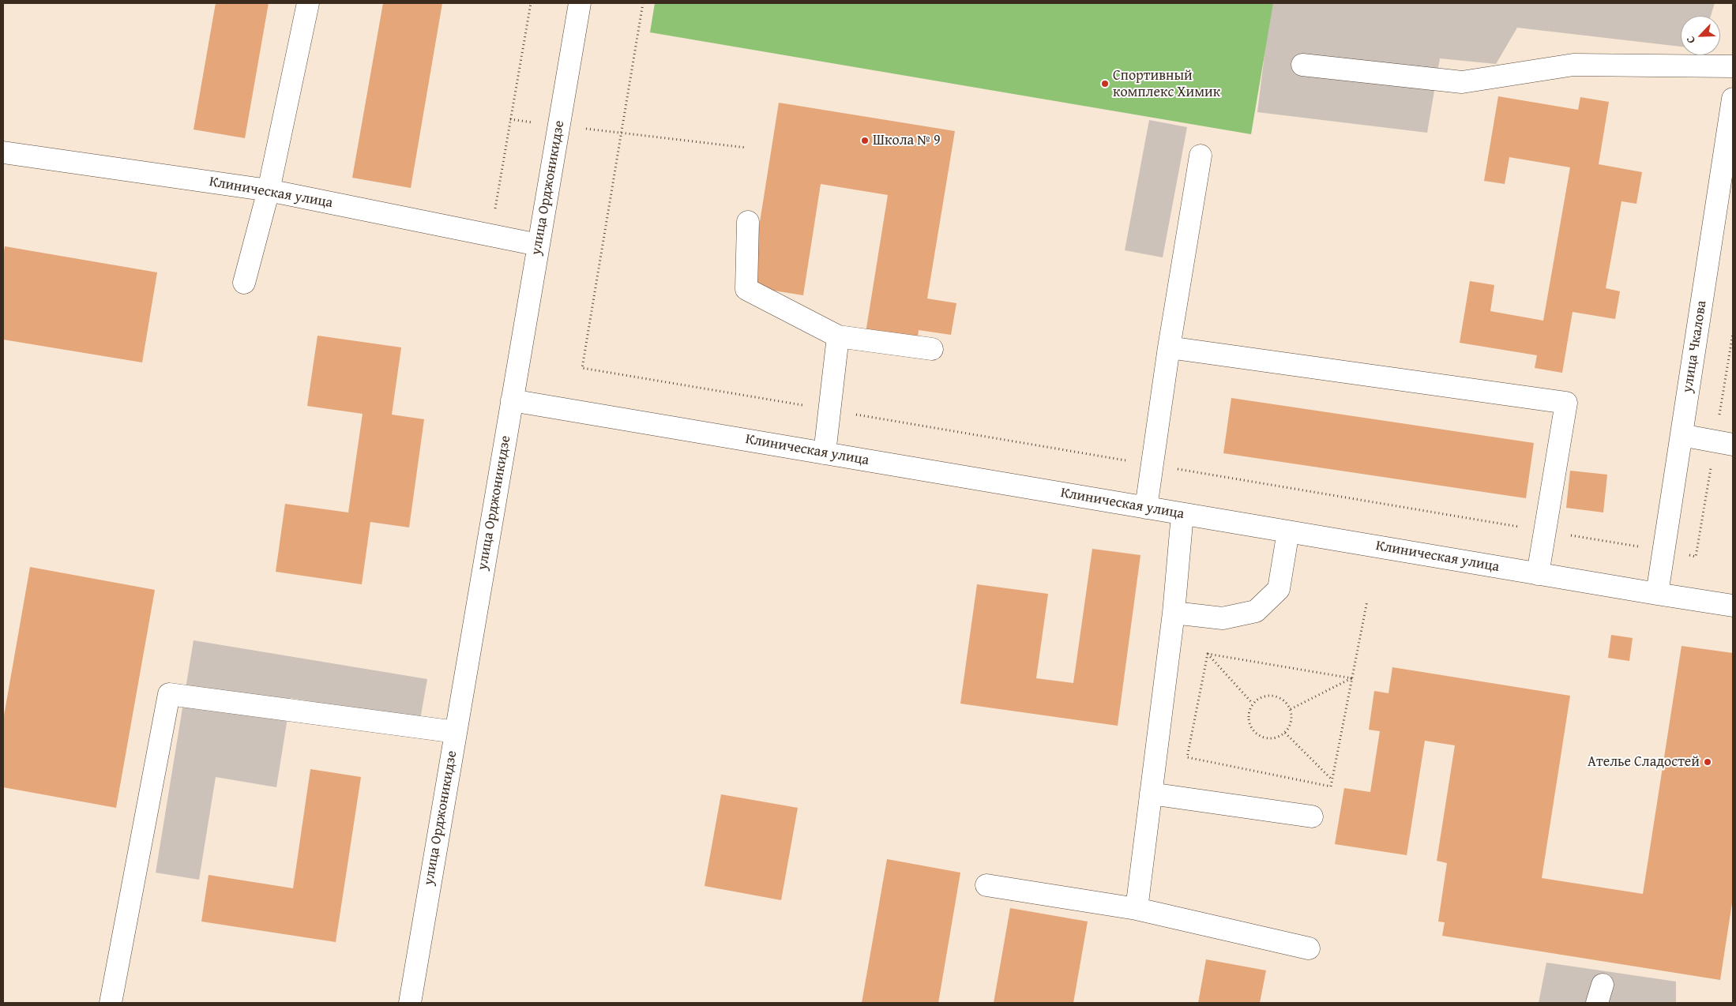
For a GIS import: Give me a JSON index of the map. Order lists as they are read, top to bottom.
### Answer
{
  "streets": {
    "street": ["улица Орджоникидзе", "Клиническая улица", "улица Чкалова"]
  },
  "crossings": [
    ["улица Орджоникидзе", "Клиническая улица"],
    ["Клиническая улица", "улица Чкалова"]
  ],
  "places": ["Спортивный комплекс Химик", "Школа № 9", "Ателье Сладостей"],
  "north": "bottom left"
}
